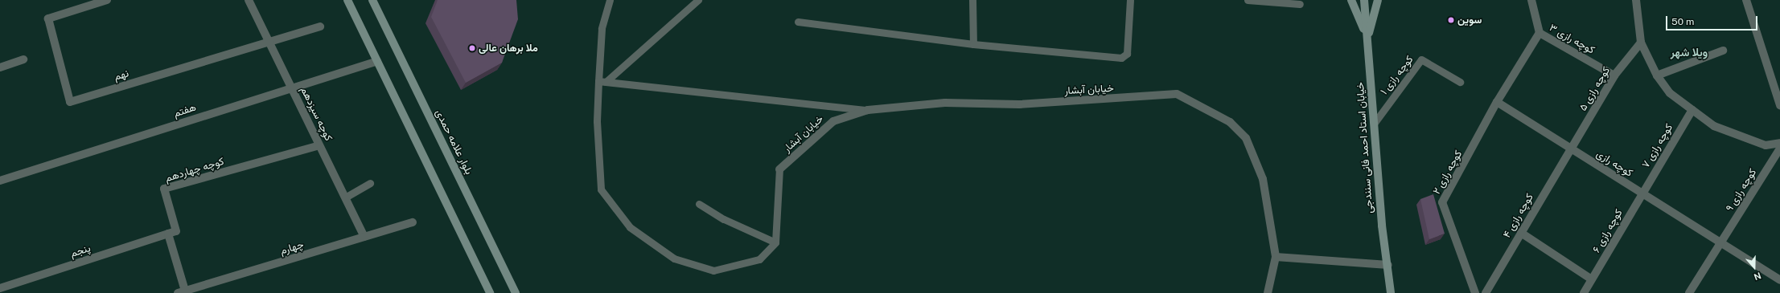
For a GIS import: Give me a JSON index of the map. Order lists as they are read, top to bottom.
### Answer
{
  "streets": {
    "main road": ["بلوار علامه حمدی", "خیابان استاد احمد فانی سنندجی"],
    "street": [
      "کوچه رازی ۳",
      "نهم",
      "کوچه رازی ۵",
      "خیابان آبشار",
      "هفتم",
      "کوچه سیزدهم",
      "کوچه رازی ۷",
      "کوچه رازی",
      "کوچه چهاردهم",
      "کوچه رازی ۲",
      "کوچه رازی ۹",
      "کوچه رازی ۴",
      "کوچه رازی ۶",
      "چهارم",
      "پنجم"
    ],
    "lane": ["کوچه رازی ۱"]
  },
  "crossings": [
    ["کوچه رازی ۳", "کوچه رازی ۵"],
    ["کوچه رازی ۳", "کوچه رازی"],
    ["کوچه رازی ۳", "کوچه رازی ۲"],
    ["نهم", "کوچه سیزدهم"],
    ["کوچه رازی ۱", "خیابان استاد احمد فانی سنندجی"],
    ["کوچه رازی ۵", "کوچه رازی"],
    ["کوچه رازی ۵", "کوچه رازی ۴"],
    ["هفتم", "کوچه سیزدهم"],
    ["کوچه سیزدهم", "کوچه چهاردهم"],
    ["کوچه سیزدهم", "چهارم"],
    ["کوچه رازی ۷", "کوچه رازی"],
    ["کوچه رازی ۷", "کوچه رازی ۶"],
    ["کوچه رازی", "کوچه رازی ۲"],
    ["کوچه رازی", "کوچه رازی ۹"],
    ["کوچه رازی", "کوچه رازی ۴"],
    ["کوچه رازی", "کوچه رازی ۶"],
    ["کوچه چهاردهم", "پنجم"]
  ],
  "districts": ["ویلا شهر"],
  "places": ["سوین", "ملا برهان عالی"],
  "scale_bar": "50 m",
  "north": "bottom"
}
